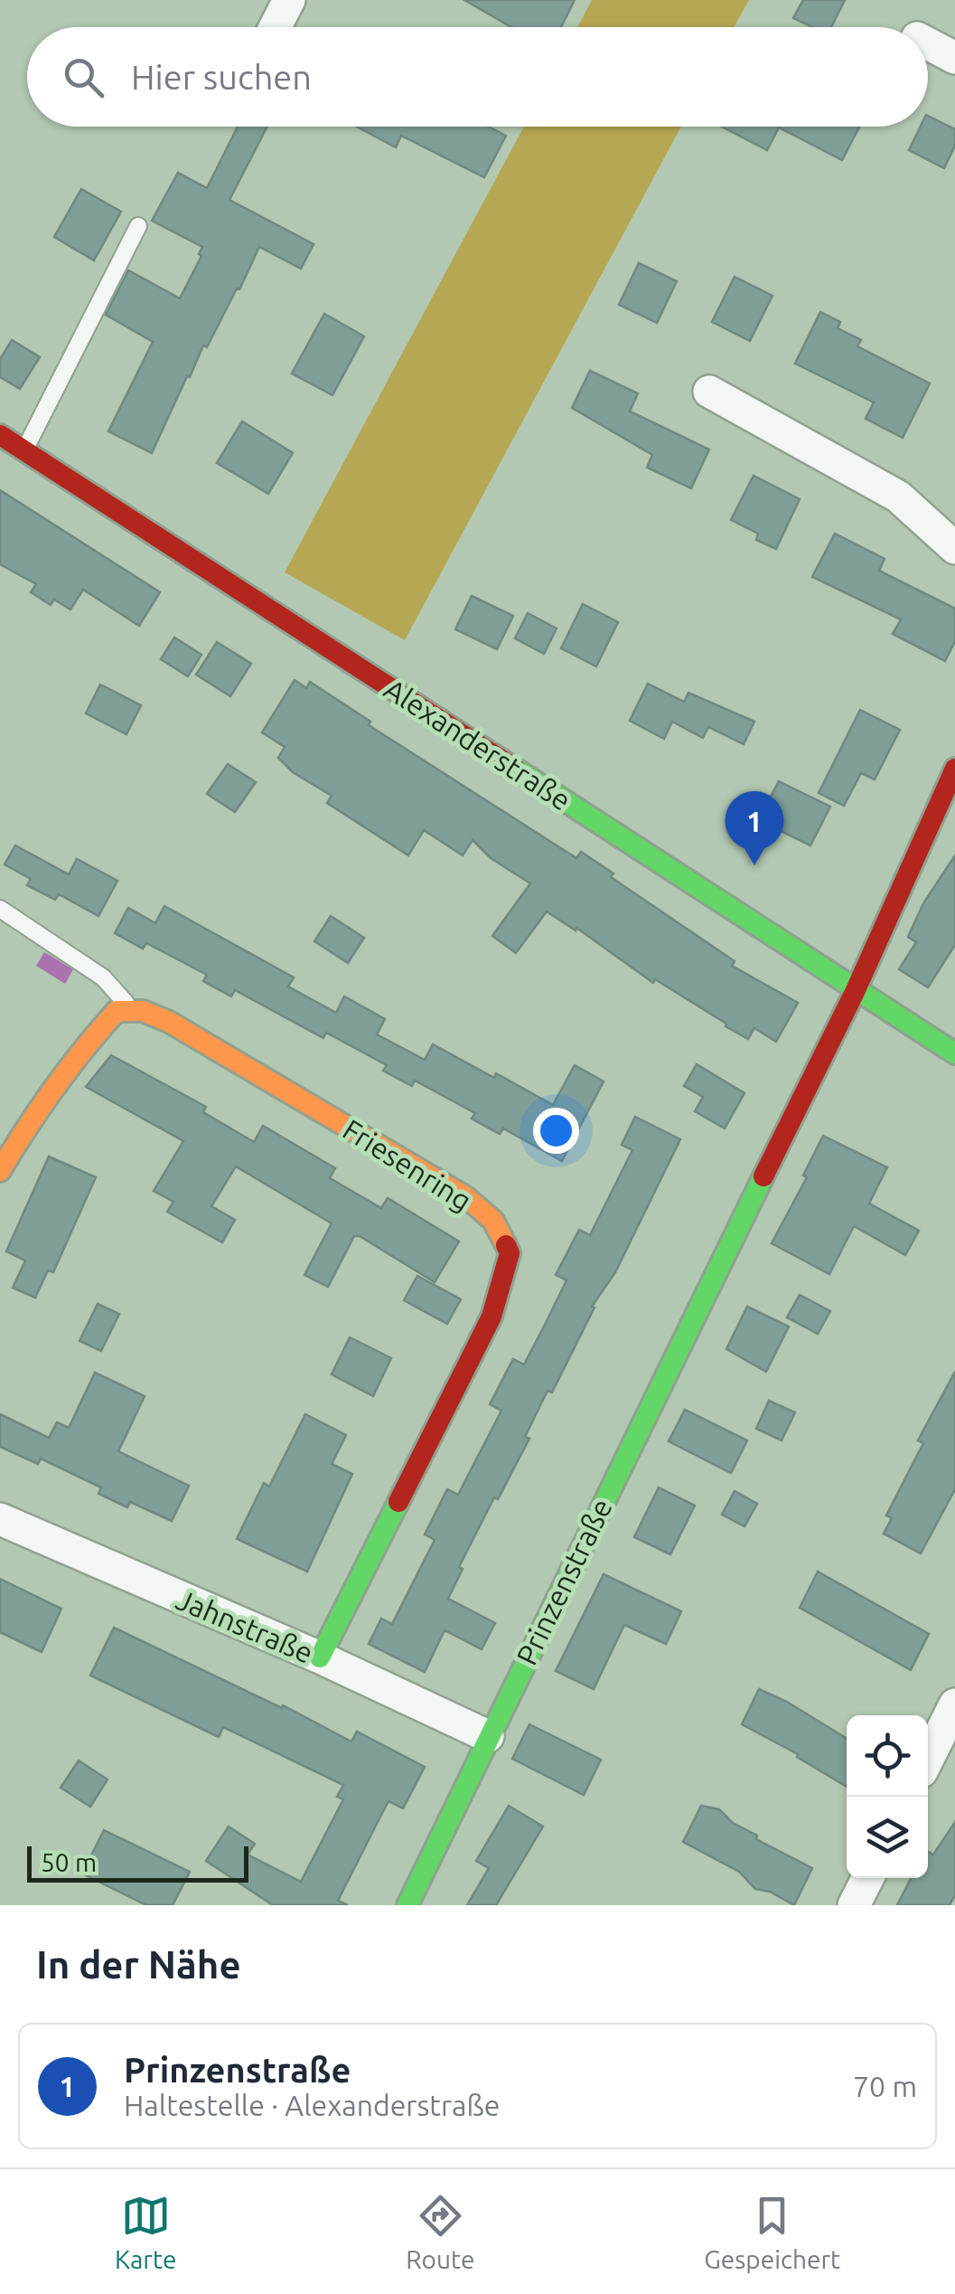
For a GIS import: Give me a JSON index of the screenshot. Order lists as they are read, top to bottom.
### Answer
{
  "streets": {
    "street": [
      "Alexanderstraße",
      "Friesenring",
      "Prinzenstraße",
      "Jahnstraße"
    ]
  },
  "crossings": [
    ["Alexanderstraße", "Prinzenstraße"],
    ["Friesenring", "Jahnstraße"],
    ["Prinzenstraße", "Jahnstraße"]
  ],
  "scale_bar": "50 m",
  "page": {
    "search": "Hier suchen",
    "pins": "1",
    "scale": "50 m",
    "heading": "In der Nähe",
    "list": [
      {
        "mark": "1",
        "name": "Prinzenstraße",
        "note": "Haltestelle · Alexanderstraße",
        "value": "70 m"
      }
    ],
    "nav": ["Karte", "Route", "Gespeichert"]
  }
}
